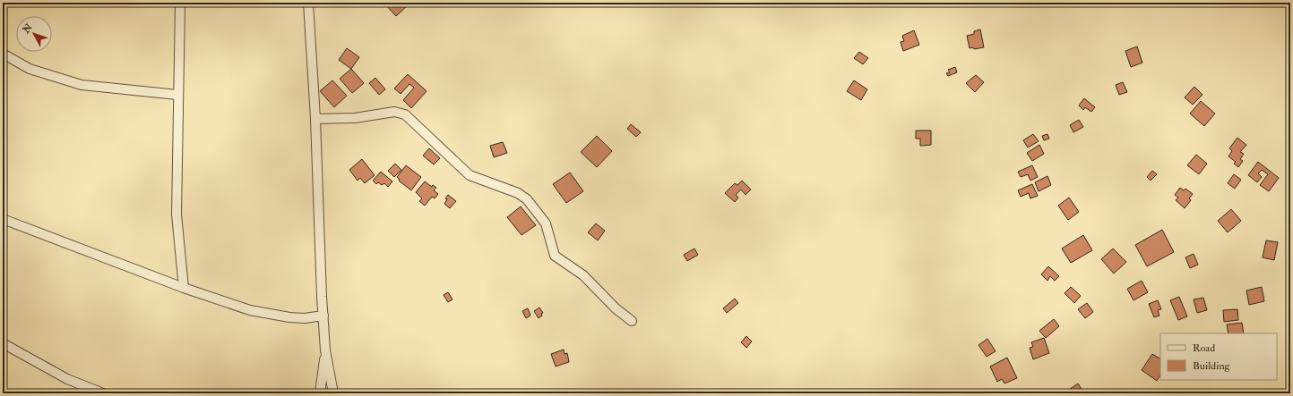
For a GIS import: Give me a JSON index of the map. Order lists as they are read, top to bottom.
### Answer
{
  "legend": ["Road", "Building"],
  "north": "top left"
}
